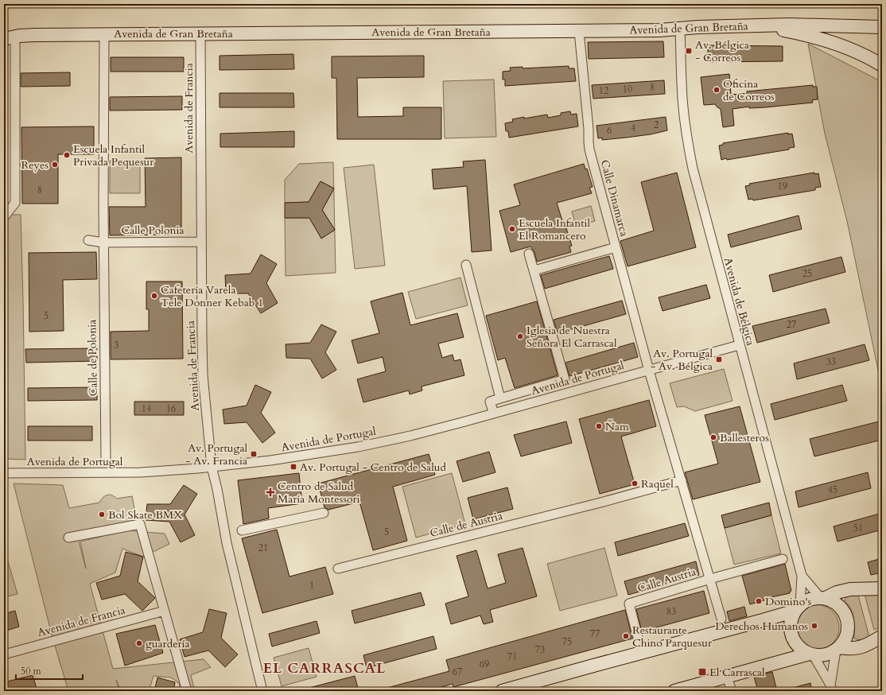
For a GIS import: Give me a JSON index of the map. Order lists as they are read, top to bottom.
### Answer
{
  "streets": {
    "street": [
      "Avenida de Gran Bretaña",
      "Avenida de Francia",
      "Calle Dinamarca",
      "Calle Polonia",
      "Avenida de Bélgica",
      "Calle de Polonia",
      "Avenida de Portugal",
      "Calle de Austria",
      "Calle Austria"
    ]
  },
  "crossings": [
    ["Avenida de Gran Bretaña", "Avenida de Francia"],
    ["Avenida de Gran Bretaña", "Calle Dinamarca"],
    ["Avenida de Gran Bretaña", "Calle Polonia"],
    ["Avenida de Gran Bretaña", "Avenida de Bélgica"],
    ["Avenida de Gran Bretaña", "Calle de Polonia"],
    ["Avenida de Francia", "Calle Polonia"],
    ["Avenida de Francia", "Avenida de Portugal"],
    ["Calle Polonia", "Calle de Polonia"],
    ["Avenida de Bélgica", "Avenida de Portugal"]
  ],
  "districts": ["EL CARRASCAL"],
  "places": {
    "transit": [
      "Av. Bélgica - Correos",
      "Av. Portugal - Av. Bélgica",
      "Av. Portugal - Av. Francia",
      "Av. Portugal - Centro de Salud",
      "El Carrascal"
    ],
    "other": [
      "Oficina de Correos",
      "Escuela Infantil Privada Pequesur",
      "Reyes",
      "Escuela Infantil El Romancero",
      "Cafetería Varela Tele Donner Kebab 1",
      "Iglesia de Nuestra Señora El Carrascal",
      "Ñam",
      "Ballesteros",
      "Raquel",
      "Bol Skate BMX",
      "Domino's",
      "Derechos Humanos",
      "Restaurante Chino Parquesur",
      "guardería"
    ],
    "health": ["Centro de Salud María Montessori"]
  },
  "house_numbers": [
    "8",
    "10",
    "12",
    "2",
    "4",
    "6",
    "19",
    "8",
    "25",
    "5",
    "27",
    "3",
    "33",
    "14",
    "16",
    "45",
    "51",
    "5",
    "21",
    "1",
    "83",
    "77",
    "75",
    "73",
    "71",
    "69",
    "67"
  ],
  "scale_bar": "50 m"
}
